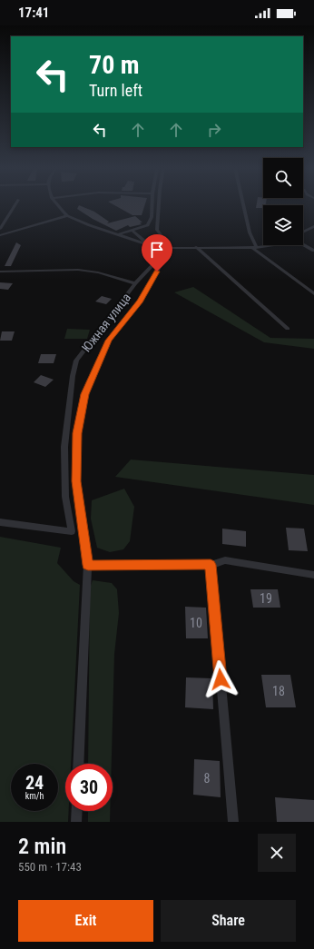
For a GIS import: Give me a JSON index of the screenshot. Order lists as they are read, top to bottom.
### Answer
{
  "streets": {
    "street": ["Южная улица"]
  },
  "house_numbers": [
    "19",
    "10",
    "18",
    "8"
  ],
  "page": {
    "status": "17:41",
    "turn": ["70 m", "Turn left"],
    "speed": "24 km/h",
    "limit": "30",
    "heading": ["2 min", "550 m · 17:43"],
    "buttons": ["Exit", "Share"]
  }
}
